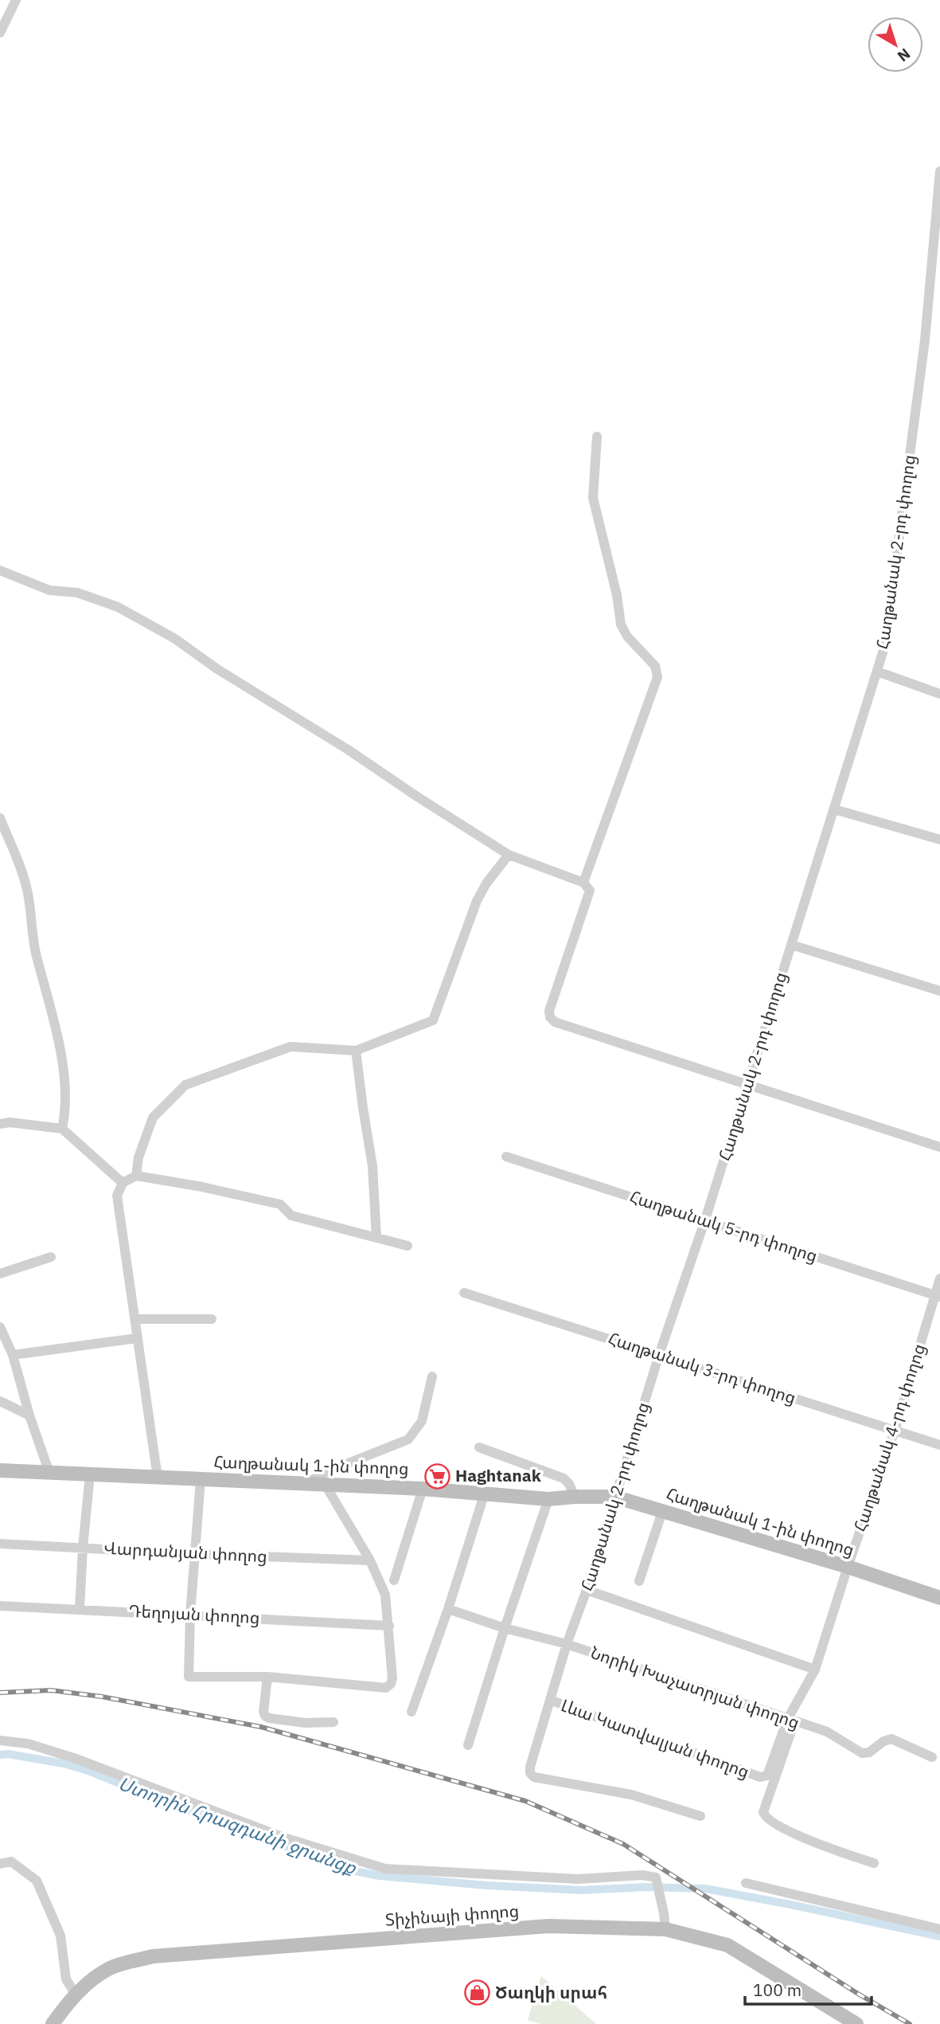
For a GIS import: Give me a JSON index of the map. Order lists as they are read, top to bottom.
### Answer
{
  "streets": {
    "main road": ["Հաղթանակ 1-ին փողոց", "Տիչինայի փողոց"],
    "street": [
      "Հաղթանակ 2-րդ փողոց",
      "Հաղթանակ 5-րդ փողոց",
      "Հաղթանակ 3-րդ փողոց",
      "Հաղթանակ 4-րդ փողոց",
      "Վարդանյան փողոց",
      "Դեղոյան փողոց",
      "Նորիկ Խաչատրյան փողոց",
      "Լևա Կատվալյան փողոց"
    ]
  },
  "crossings": [
    ["Հաղթանակ 2-րդ փողոց", "Հաղթանակ 5-րդ փողոց"],
    ["Հաղթանակ 2-րդ փողոց", "Հաղթանակ 3-րդ փողոց"],
    ["Հաղթանակ 2-րդ փողոց", "Հաղթանակ 1-ին փողոց"],
    ["Հաղթանակ 2-րդ փողոց", "Նորիկ Խաչատրյան փողոց"],
    ["Հաղթանակ 2-րդ փողոց", "Լևա Կատվալյան փողոց"],
    ["Հաղթանակ 5-րդ փողոց", "Հաղթանակ 4-րդ փողոց"],
    ["Հաղթանակ 3-րդ փողոց", "Հաղթանակ 4-րդ փողոց"],
    ["Հաղթանակ 4-րդ փողոց", "Հաղթանակ 1-ին փողոց"],
    ["Հաղթանակ 4-րդ փողոց", "Նորիկ Խաչատրյան փողոց"],
    ["Հաղթանակ 4-րդ փողոց", "Լևա Կատվալյան փողոց"],
    ["Նորիկ Խաչատրյան փողոց", "Լևա Կատվալյան փողոց"]
  ],
  "water": ["Ստորին Հրազդանի ջրանցք"],
  "places": {
    "supermarket": ["Haghtanak"],
    "shop": ["Ծաղկի սրահ"]
  },
  "scale_bar": "100 m",
  "north": "bottom right"
}
